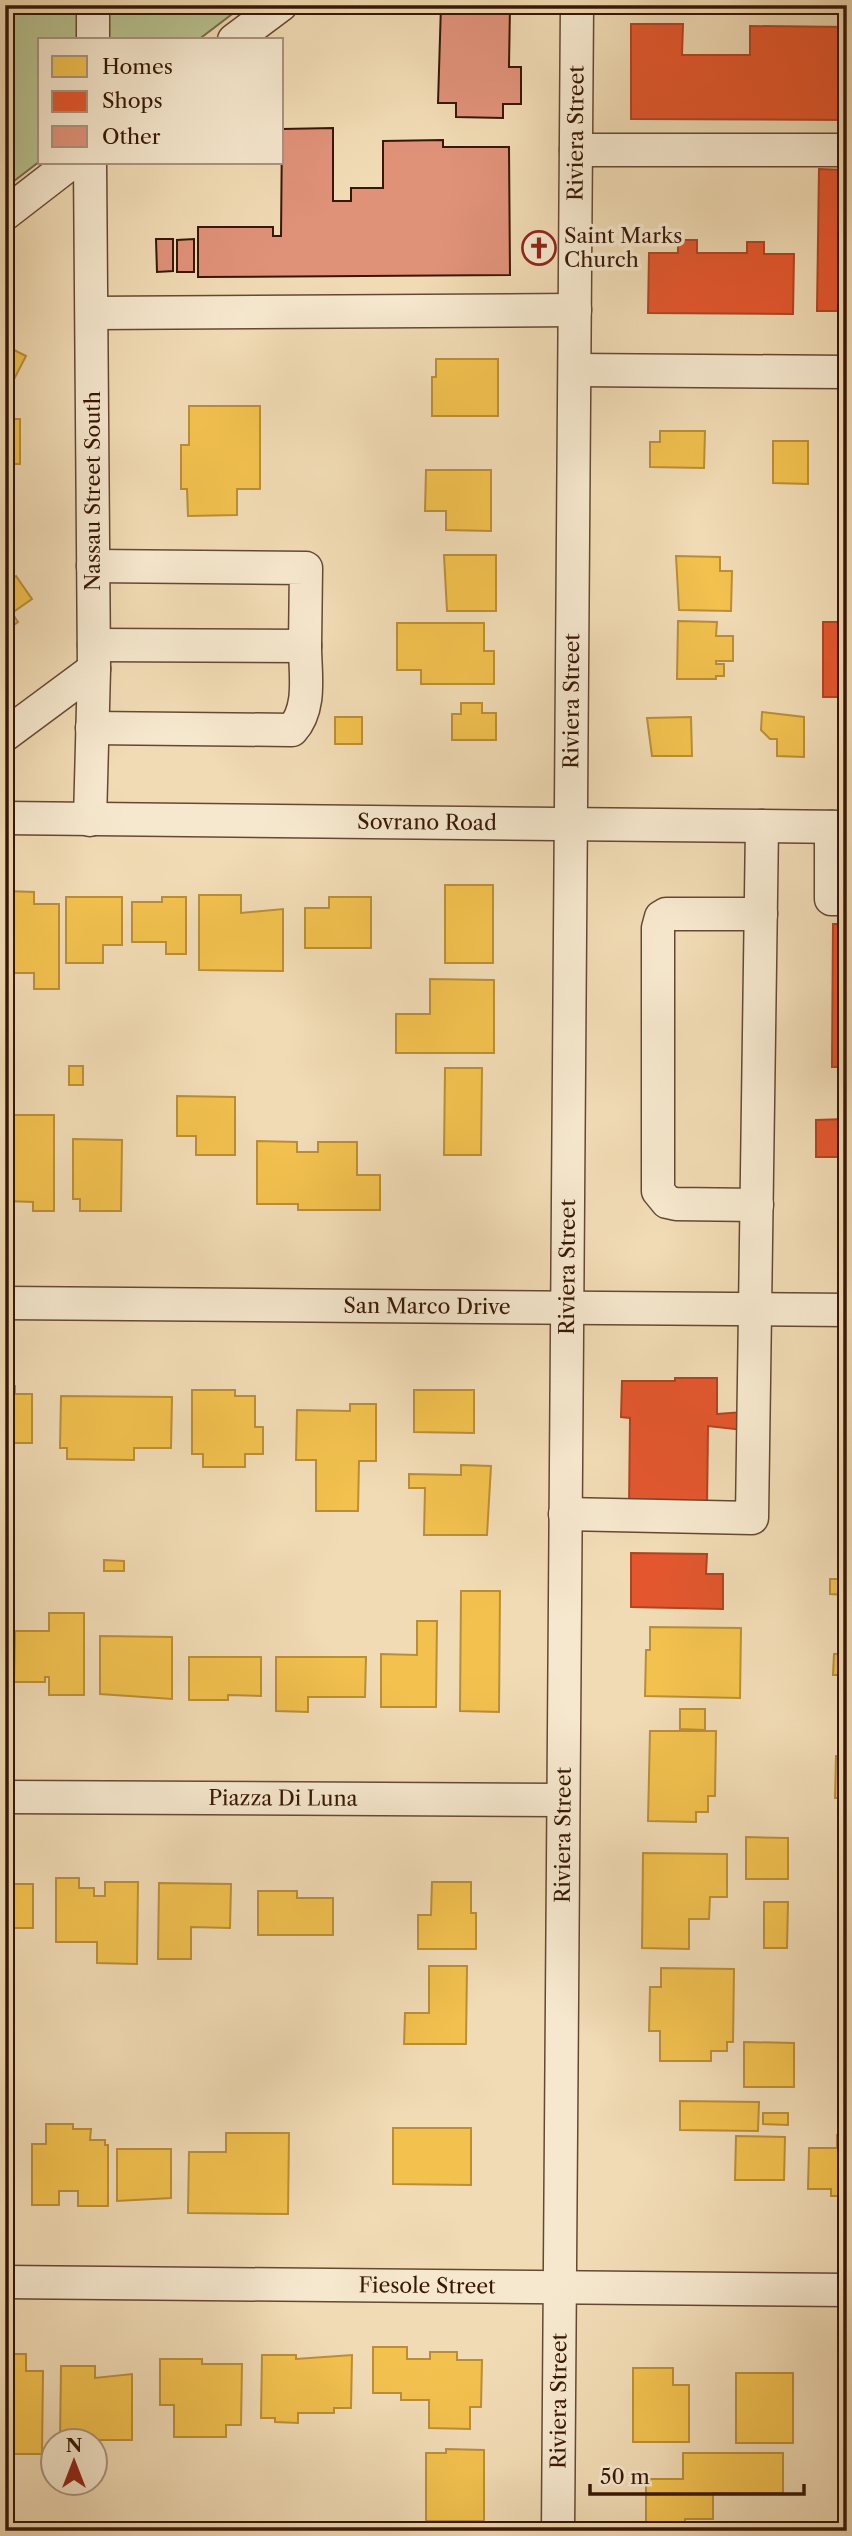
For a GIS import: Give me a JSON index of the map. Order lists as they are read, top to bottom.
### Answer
{
  "streets": {
    "street": [
      "Riviera Street",
      "Nassau Street South",
      "Sovrano Road",
      "San Marco Drive",
      "Piazza Di Luna",
      "Fiesole Street"
    ]
  },
  "crossings": [
    ["Riviera Street", "Sovrano Road"],
    ["Riviera Street", "San Marco Drive"],
    ["Riviera Street", "Piazza Di Luna"],
    ["Riviera Street", "Fiesole Street"],
    ["Nassau Street South", "Sovrano Road"]
  ],
  "places": {
    "church": ["Saint Marks Church"]
  },
  "legend": ["Homes", "Shops", "Other"],
  "scale_bar": "50 m",
  "north": "top"
}
